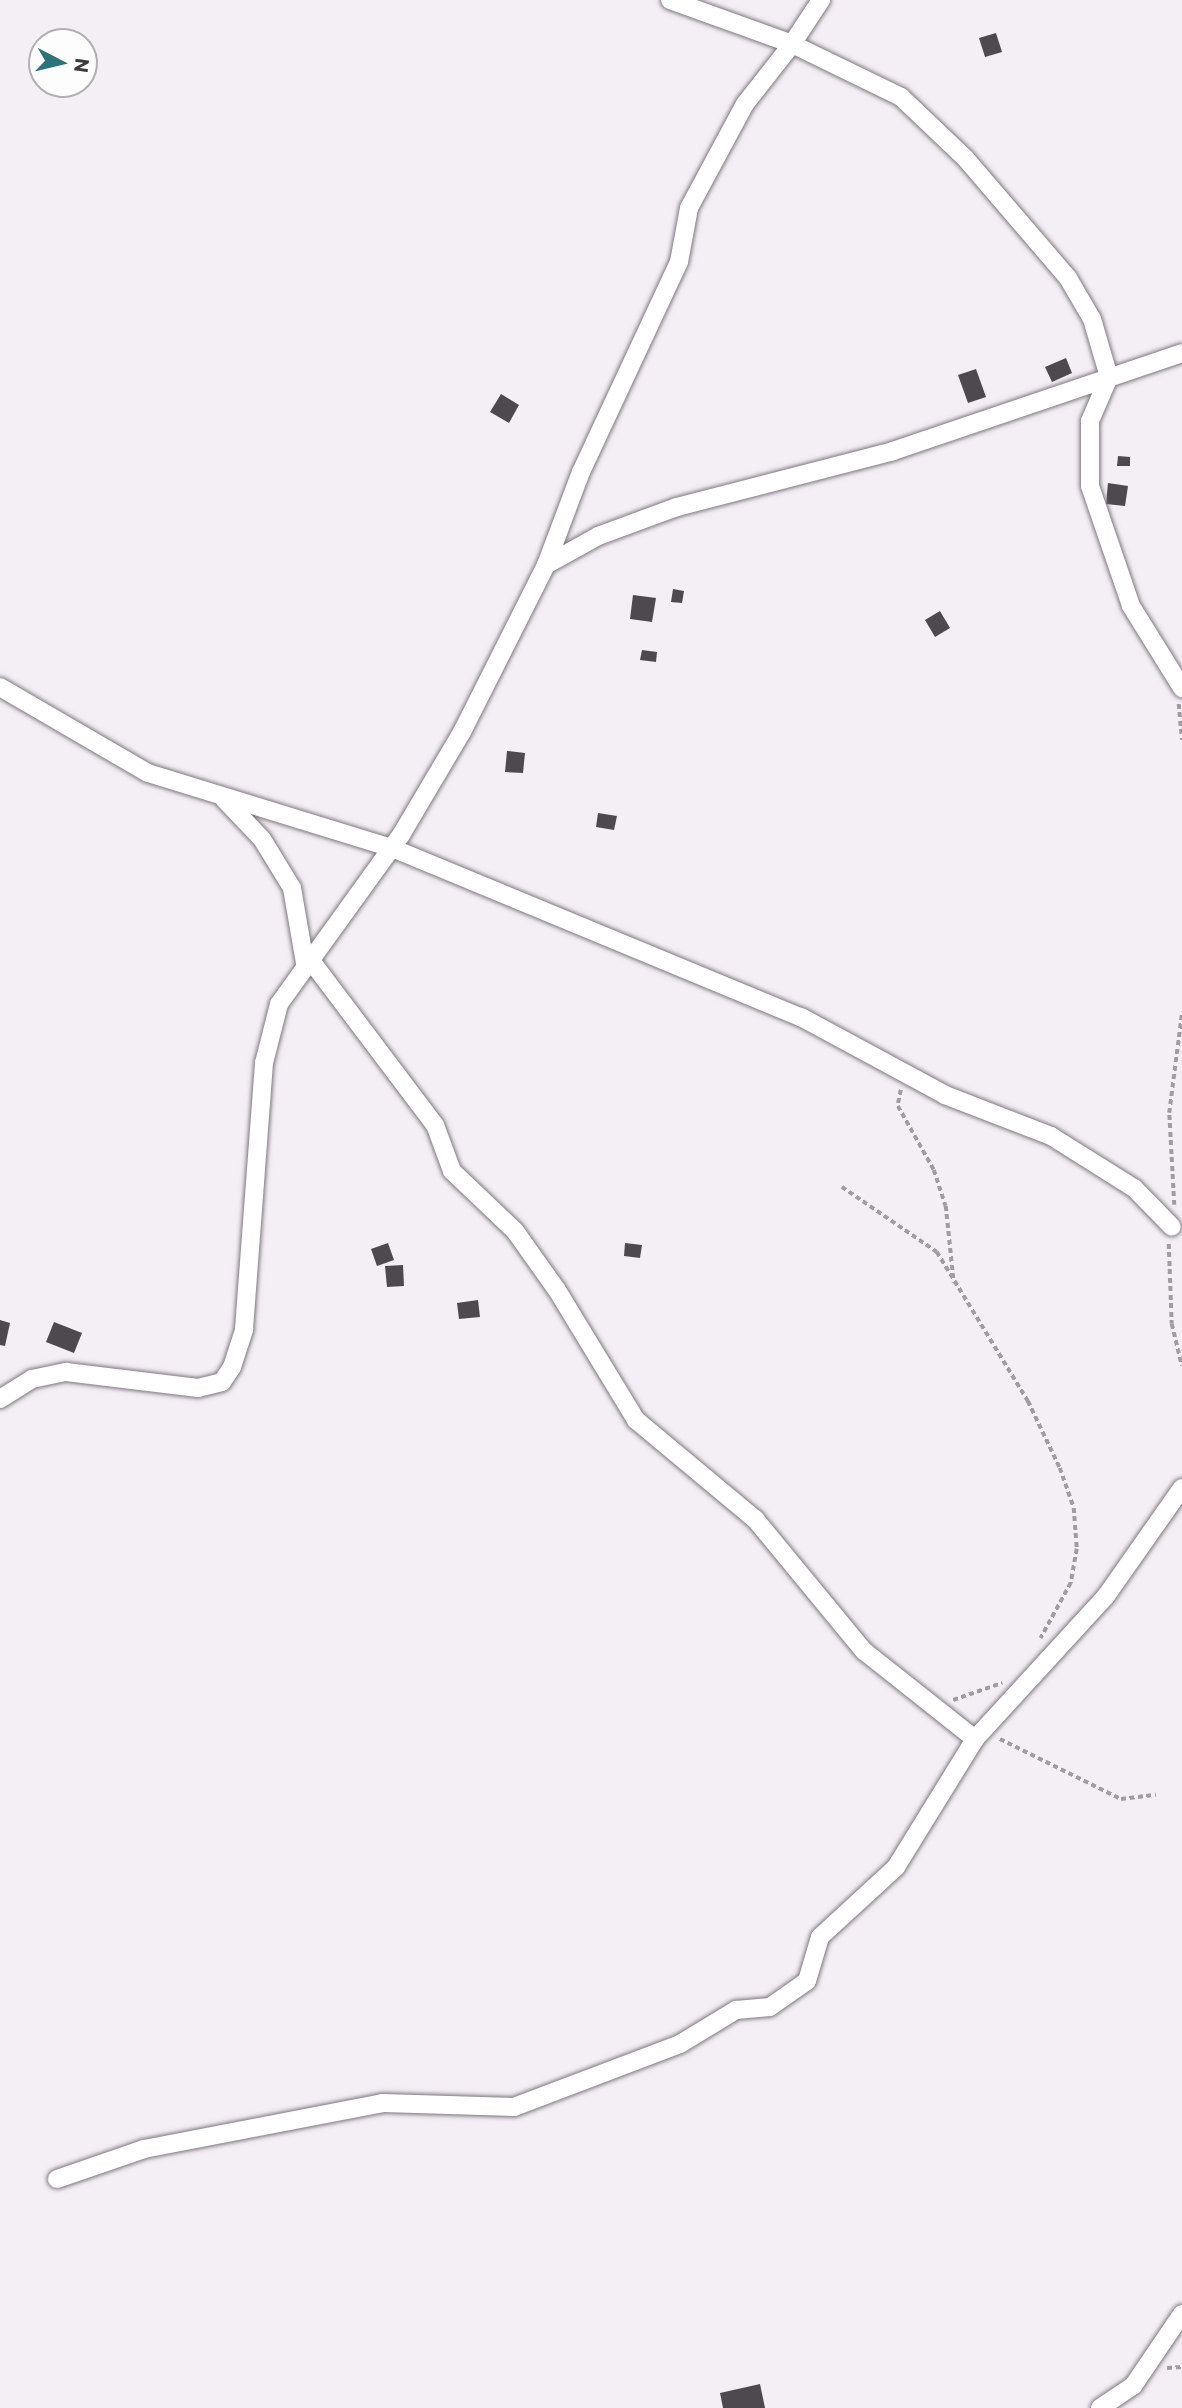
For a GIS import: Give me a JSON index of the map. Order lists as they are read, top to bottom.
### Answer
{
  "north": "right"
}
